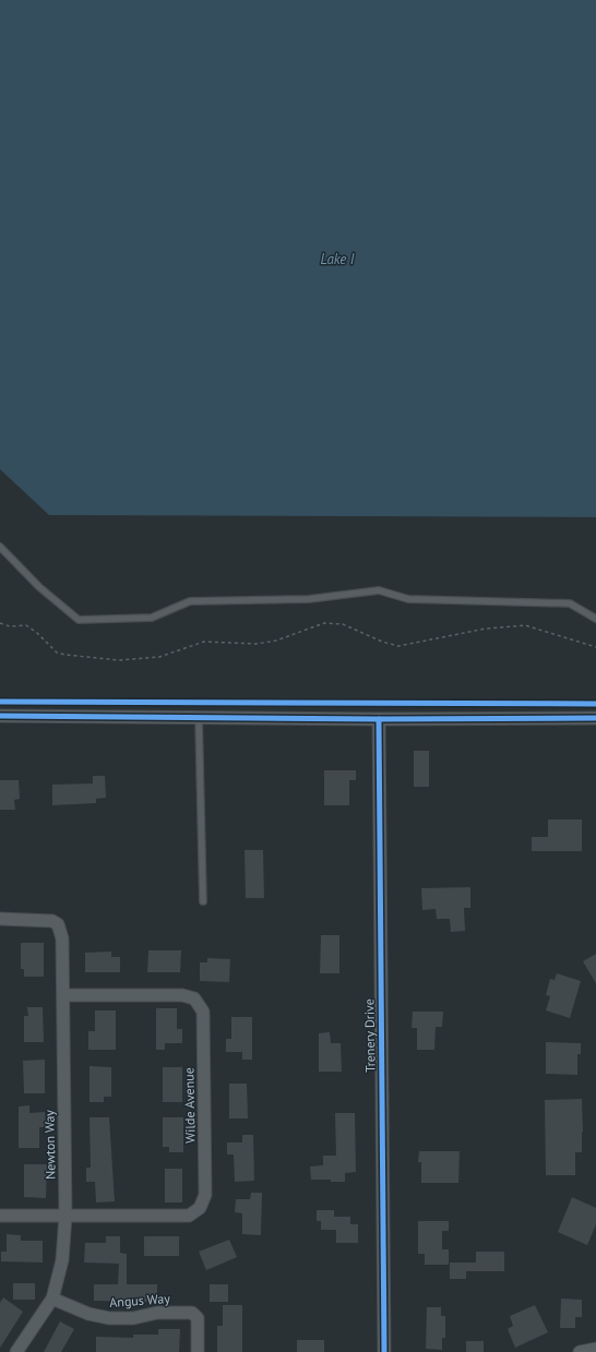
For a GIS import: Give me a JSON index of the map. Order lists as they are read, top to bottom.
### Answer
{
  "streets": {
    "street": [
      "Trenery Drive",
      "Wilde Avenue",
      "Newton Way",
      "Angus Way"
    ]
  },
  "crossings": [
    ["Wilde Avenue", "Newton Way"],
    ["Newton Way", "Angus Way"]
  ],
  "water": ["Lake I"]
}
